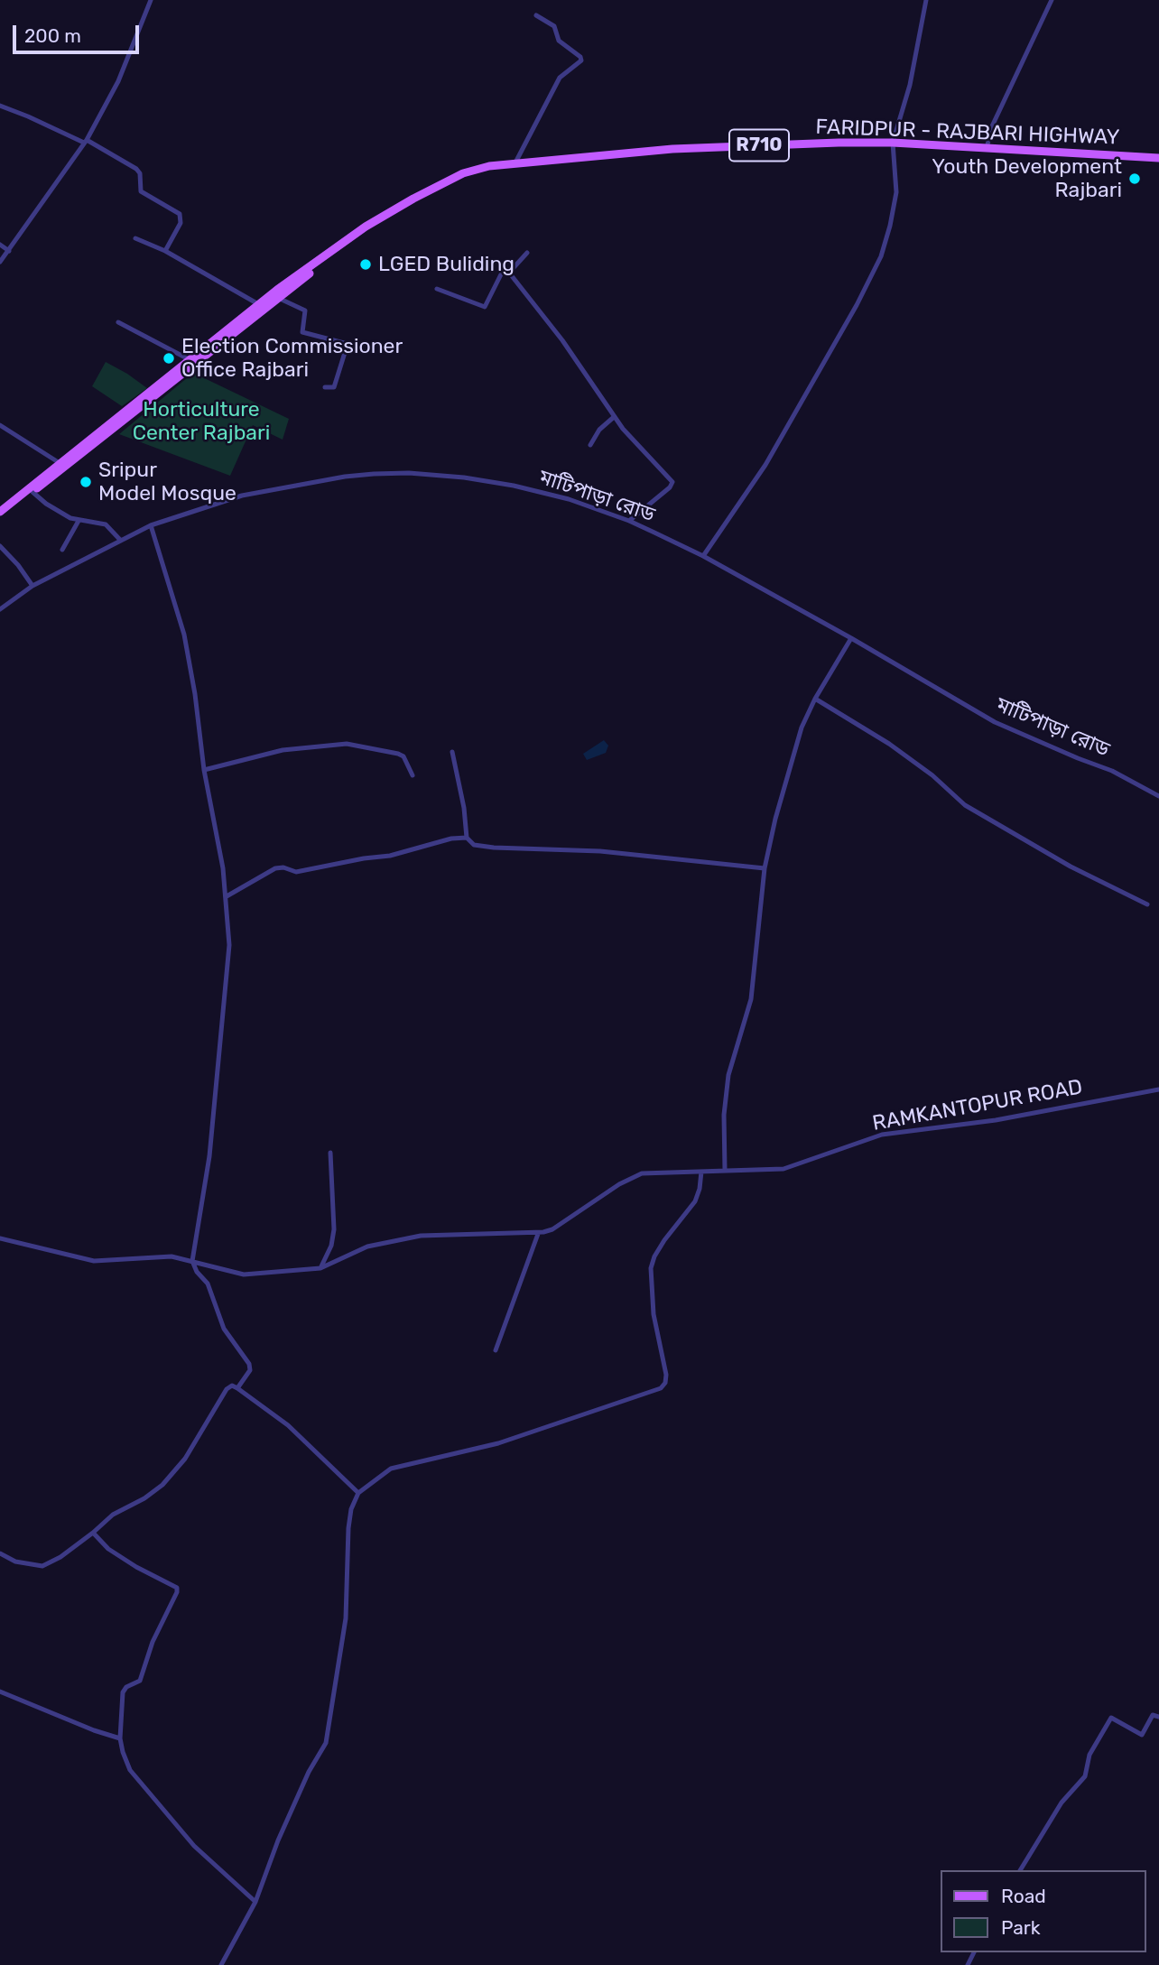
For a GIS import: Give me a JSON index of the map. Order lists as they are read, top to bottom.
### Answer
{
  "streets": {
    "main road": ["FARIDPUR - RAJBARI HIGHWAY", "R710"],
    "street": ["মাটিপাড়া রোড", "RAMKANTOPUR ROAD"]
  },
  "parks": ["Horticulture Center Rajbari"],
  "places": [
    "Youth Development Rajbari",
    "LGED Buliding",
    "Election Commissioner Office Rajbari",
    "Sripur Model Mosque"
  ],
  "legend": ["Road", "Park"],
  "scale_bar": "200 m"
}
